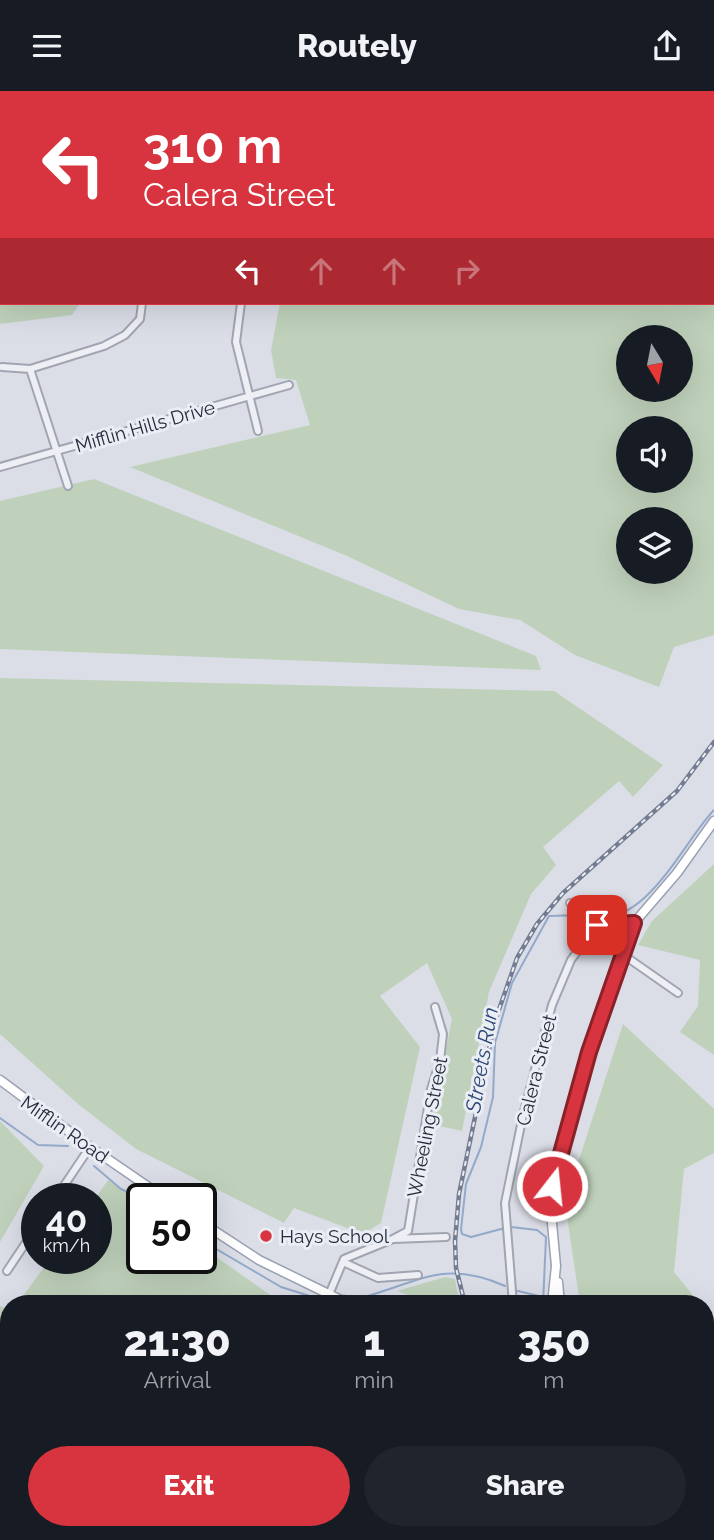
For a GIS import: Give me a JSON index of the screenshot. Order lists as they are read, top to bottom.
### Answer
{
  "streets": {
    "main road": ["Mifflin Road"],
    "street": ["Mifflin Hills Drive", "Calera Street", "Wheeling Street"]
  },
  "water": ["Streets Run"],
  "places": ["Hays School"],
  "north": "bottom",
  "page": {
    "header": "Routely",
    "turn": ["310 m", "Calera Street"],
    "speed": "40 km/h",
    "limit": "50",
    "eta": [
      "21:30",
      "Arrival",
      "1",
      "min",
      "350",
      "m"
    ],
    "buttons": ["Exit", "Share"]
  }
}
